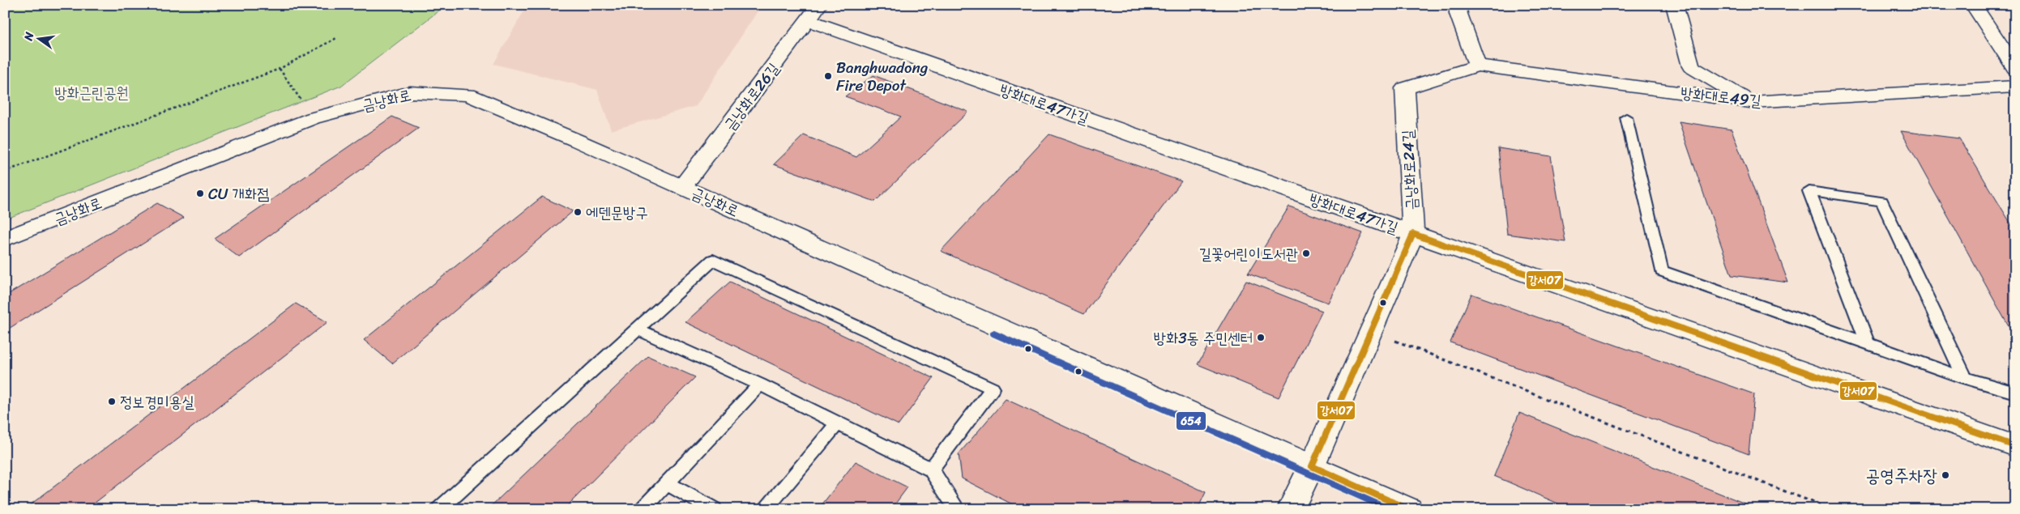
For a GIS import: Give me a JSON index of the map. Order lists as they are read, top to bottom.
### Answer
{
  "streets": {
    "street": [
      "금낭화로26길",
      "방화대로49길",
      "금낭화로",
      "방화대로47가길",
      "금낭화로24길"
    ]
  },
  "crossings": [
    ["금낭화로26길", "금낭화로"],
    ["금낭화로26길", "방화대로47가길"],
    ["방화대로49길", "금낭화로24길"],
    ["금낭화로", "금낭화로24길"],
    ["방화대로47가길", "금낭화로24길"]
  ],
  "parks": ["방화근린공원"],
  "places": [
    "Banghwadong Fire Depot",
    "CU 개화점",
    "에덴문방구",
    "길꽃어린이도서관",
    "방화3동 주민센터",
    "정보경미용실",
    "공영주차장"
  ],
  "lines": ["transit line 강서07", "transit line 654"],
  "north": "left"
}
